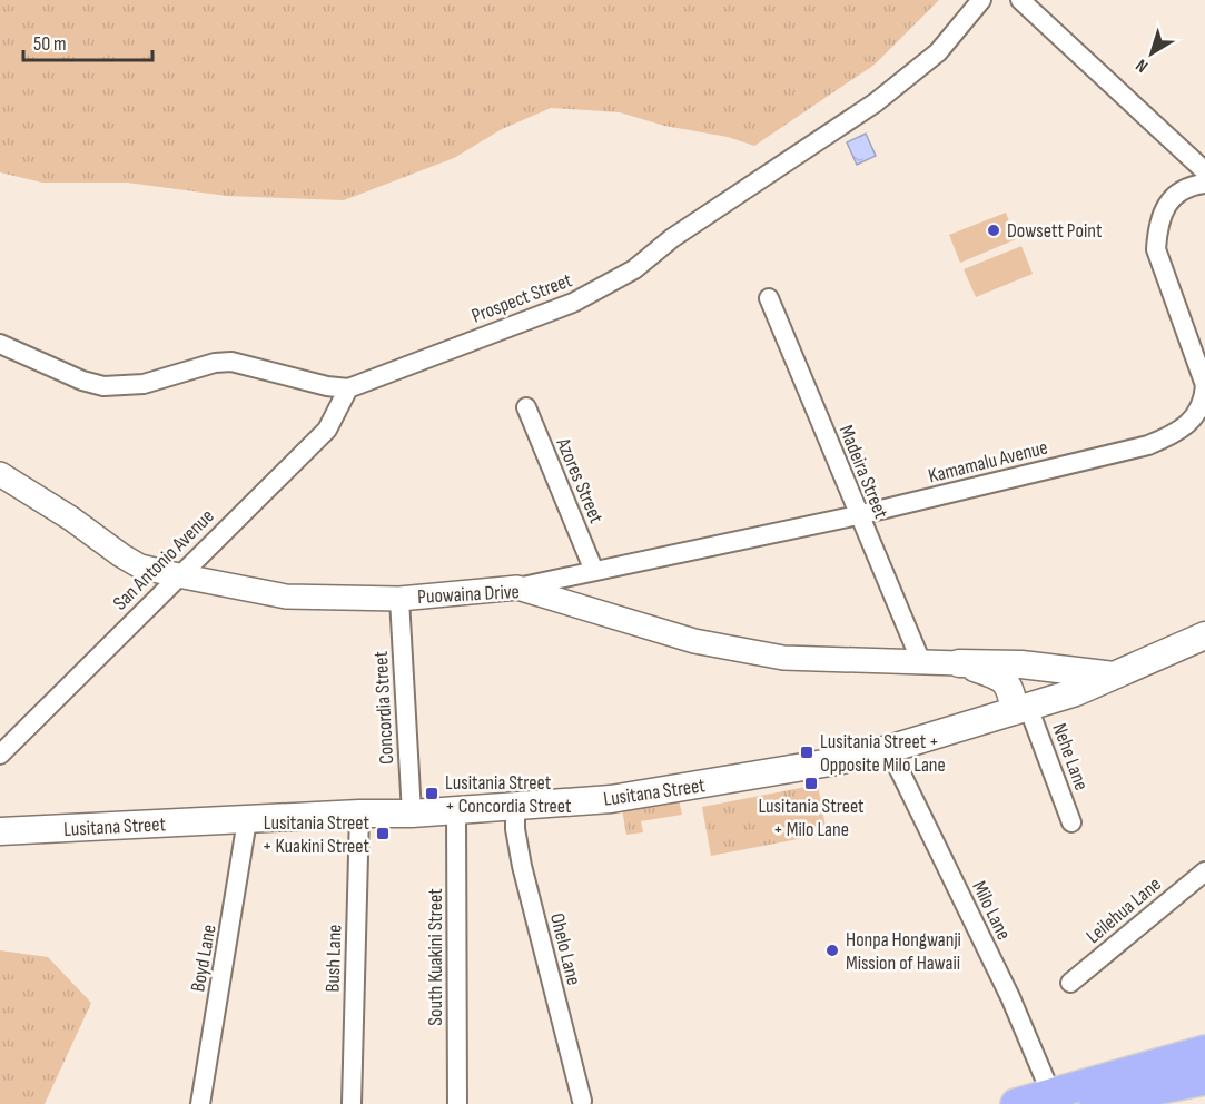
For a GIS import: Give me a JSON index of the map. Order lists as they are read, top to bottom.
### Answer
{
  "streets": {
    "main road": ["Lusitana Street"],
    "street": [
      "Prospect Street",
      "Kamamalu Avenue",
      "Madeira Street",
      "Azores Street",
      "San Antonio Avenue",
      "Puowaina Drive",
      "Concordia Street",
      "Nehe Lane",
      "Milo Lane",
      "Leilehua Lane",
      "Ohelo Lane",
      "South Kuakini Street",
      "Boyd Lane",
      "Bush Lane"
    ]
  },
  "crossings": [
    ["Prospect Street", "San Antonio Avenue"],
    ["Kamamalu Avenue", "Madeira Street"],
    ["Kamamalu Avenue", "Azores Street"],
    ["Kamamalu Avenue", "Puowaina Drive"],
    ["Madeira Street", "Puowaina Drive"],
    ["San Antonio Avenue", "Puowaina Drive"],
    ["Puowaina Drive", "Concordia Street"],
    ["Concordia Street", "Lusitana Street"],
    ["Nehe Lane", "Lusitana Street"],
    ["Lusitana Street", "Milo Lane"],
    ["Lusitana Street", "Ohelo Lane"],
    ["Lusitana Street", "South Kuakini Street"],
    ["Lusitana Street", "Boyd Lane"],
    ["Lusitana Street", "Bush Lane"]
  ],
  "places": {
    "other": ["Dowsett Point", "Honpa Hongwanji Mission of Hawaii"],
    "transit": [
      "Lusitania Street + Opposite Milo Lane",
      "Lusitania Street + Milo Lane",
      "Lusitania Street + Concordia Street",
      "Lusitania Street + Kuakini Street"
    ]
  },
  "scale_bar": "50 m",
  "north": "bottom left"
}
